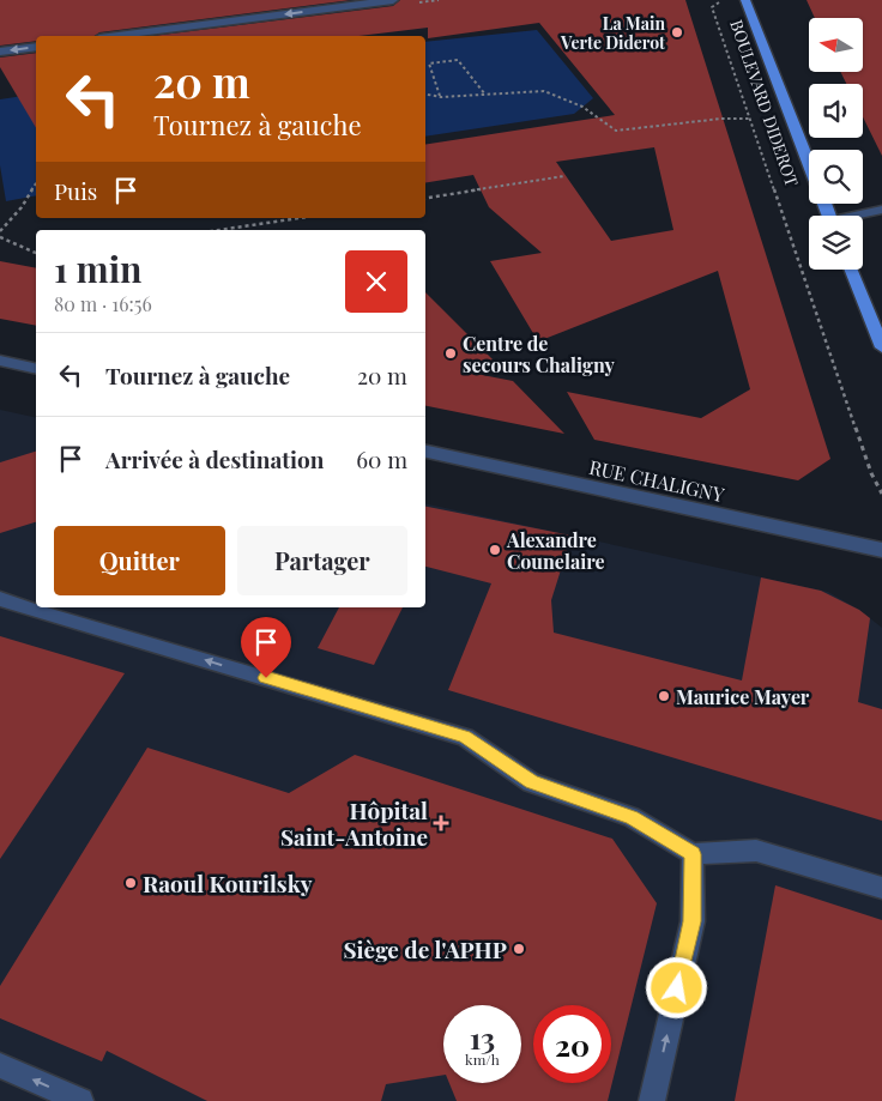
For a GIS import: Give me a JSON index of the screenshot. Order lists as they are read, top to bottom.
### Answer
{
  "streets": {
    "main road": ["BOULEVARD DIDEROT"],
    "street": ["RUE CHALIGNY"]
  },
  "places": {
    "other": [
      "La Main Verte Diderot",
      "Centre de secours Chaligny",
      "Alexandre Counelaire",
      "Maurice Mayer",
      "Raoul Kourilsky",
      "Siège de l'APHP"
    ],
    "health": ["Hôpital Saint-Antoine"]
  },
  "north": "left",
  "page": {
    "turn": ["20 m", "Tournez à gauche"],
    "then": "Puis",
    "heading": ["1 min", "80 m · 16:56"],
    "list": [
      {
        "name": "Tournez à gauche",
        "value": "20 m"
      },
      {
        "name": "Arrivée à destination",
        "value": "60 m"
      }
    ],
    "buttons": ["Quitter", "Partager"],
    "speed": "13 km/h",
    "limit": "20"
  }
}
